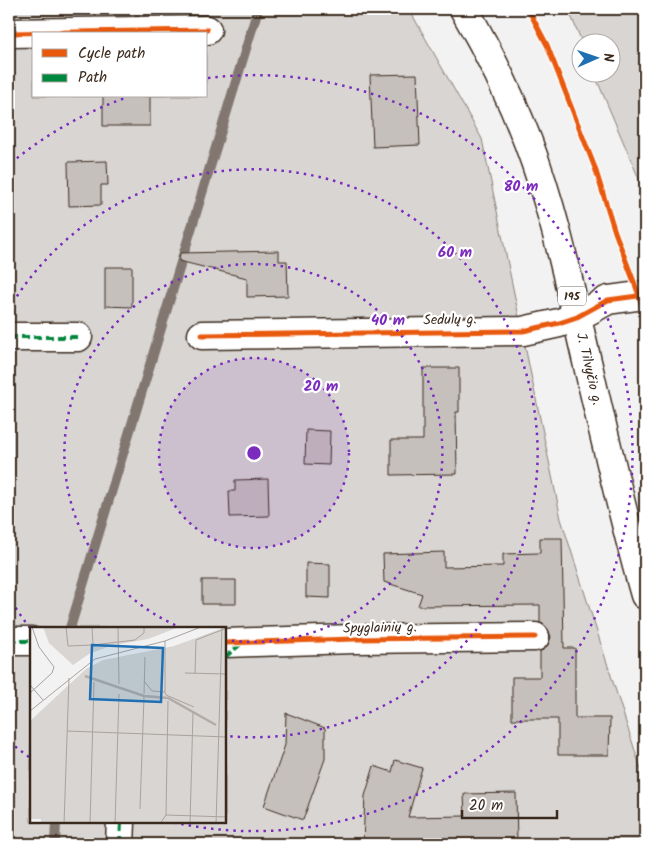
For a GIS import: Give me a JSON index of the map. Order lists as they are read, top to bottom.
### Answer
{
  "streets": {
    "street": [
      "195",
      "Sedulų g.",
      "J. Tilvyčio g.",
      "Spyglainių g."
    ]
  },
  "crossings": [
    ["Sedulų g.", "J. Tilvyčio g."]
  ],
  "legend": ["Cycle path", "Path"],
  "scale_bar": "20 m",
  "north": "right",
  "rings": [
    "80 m",
    "60 m",
    "40 m",
    "20 m"
  ]
}
